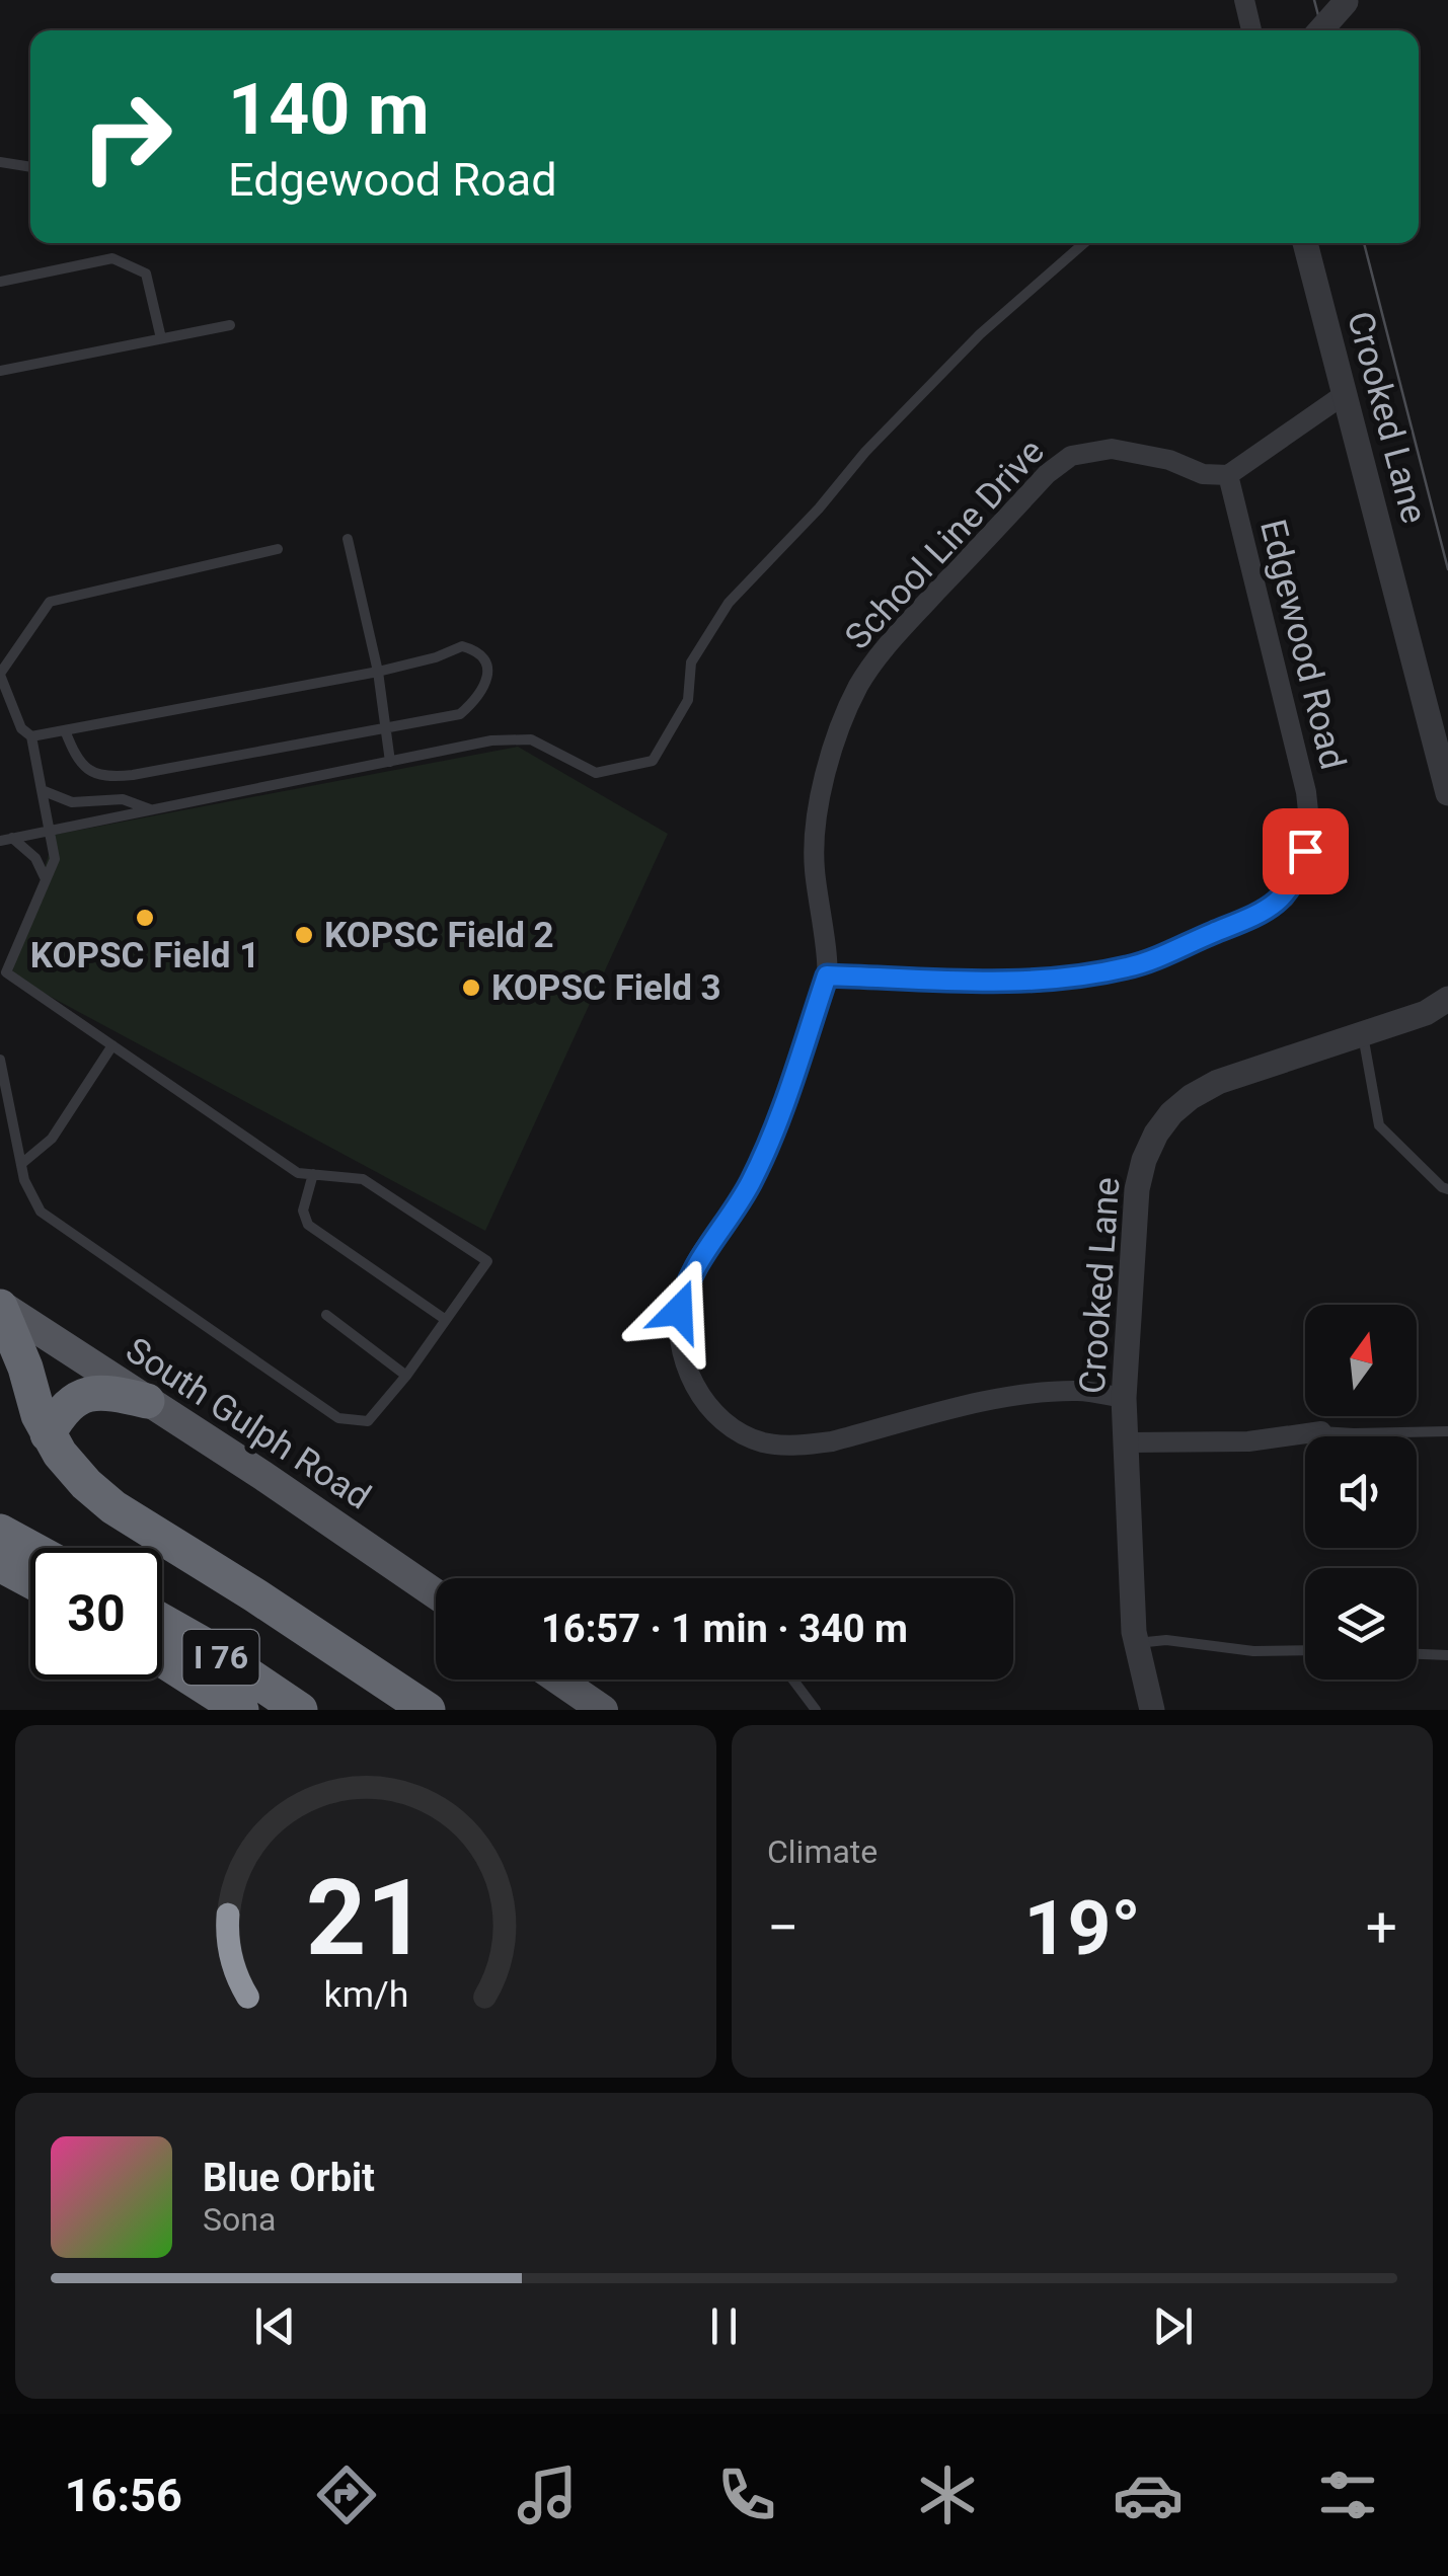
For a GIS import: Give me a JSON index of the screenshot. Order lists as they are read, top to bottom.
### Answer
{
  "streets": {
    "highway": ["I 76"],
    "main road": ["South Gulph Road"],
    "street": ["Crooked Lane", "School Line Drive", "Edgewood Road"]
  },
  "crossings": [
    ["Crooked Lane", "School Line Drive"],
    ["School Line Drive", "Edgewood Road"]
  ],
  "places": ["KOPSC Field 1", "KOPSC Field 2", "KOPSC Field 3"],
  "north": "top",
  "page": {
    "turn": ["140 m", "Edgewood Road"],
    "limit": "30",
    "trip": "16:57 · 1 min · 340 m",
    "tile": "Climate",
    "heat": ["−", "19°", "+"],
    "song": ["Blue Orbit", "Sona"],
    "tabs": "16:56",
    "gauge": ["21", "km/h"]
  }
}
